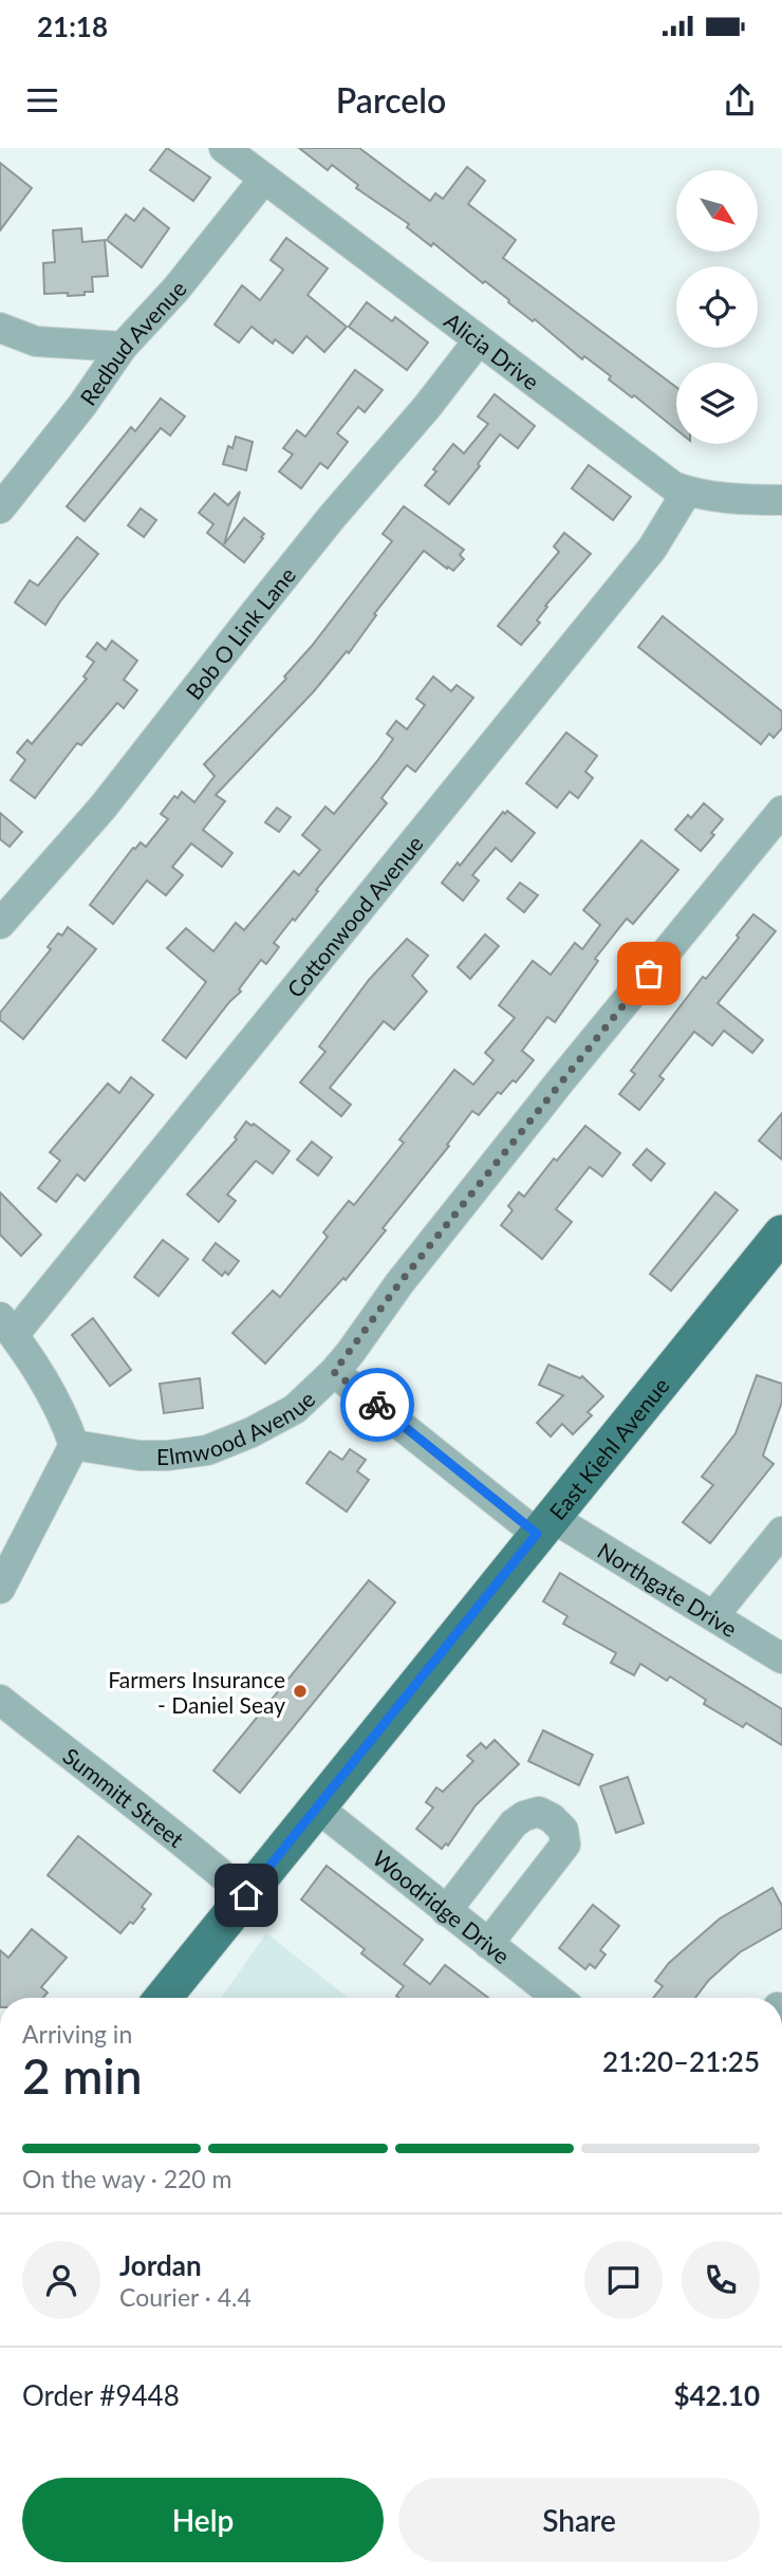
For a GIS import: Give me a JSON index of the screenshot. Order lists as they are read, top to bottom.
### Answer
{
  "streets": {
    "main road": ["East Kiehl Avenue"],
    "street": [
      "Redbud Avenue",
      "Alicia Drive",
      "Bob O Link Lane",
      "Cottonwood Avenue",
      "Elmwood Avenue",
      "Northgate Drive",
      "Summitt Street",
      "Woodridge Drive"
    ]
  },
  "crossings": [
    ["Redbud Avenue", "Alicia Drive"],
    ["Alicia Drive", "Bob O Link Lane"],
    ["Alicia Drive", "Cottonwood Avenue"],
    ["Elmwood Avenue", "Northgate Drive"],
    ["East Kiehl Avenue", "Northgate Drive"],
    ["East Kiehl Avenue", "Summitt Street"],
    ["East Kiehl Avenue", "Woodridge Drive"]
  ],
  "places": ["Farmers Insurance - Daniel Seay"],
  "north": "bottom right",
  "page": {
    "status": "21:18",
    "header": "Parcelo",
    "heading": ["2 min", "Arriving in", "21:20–21:25"],
    "panel": [
      "Jordan",
      "Courier · 4.4",
      "Order #9448",
      "$42.10"
    ],
    "bar": "On the way · 220 m",
    "buttons": ["Help", "Share"]
  }
}
